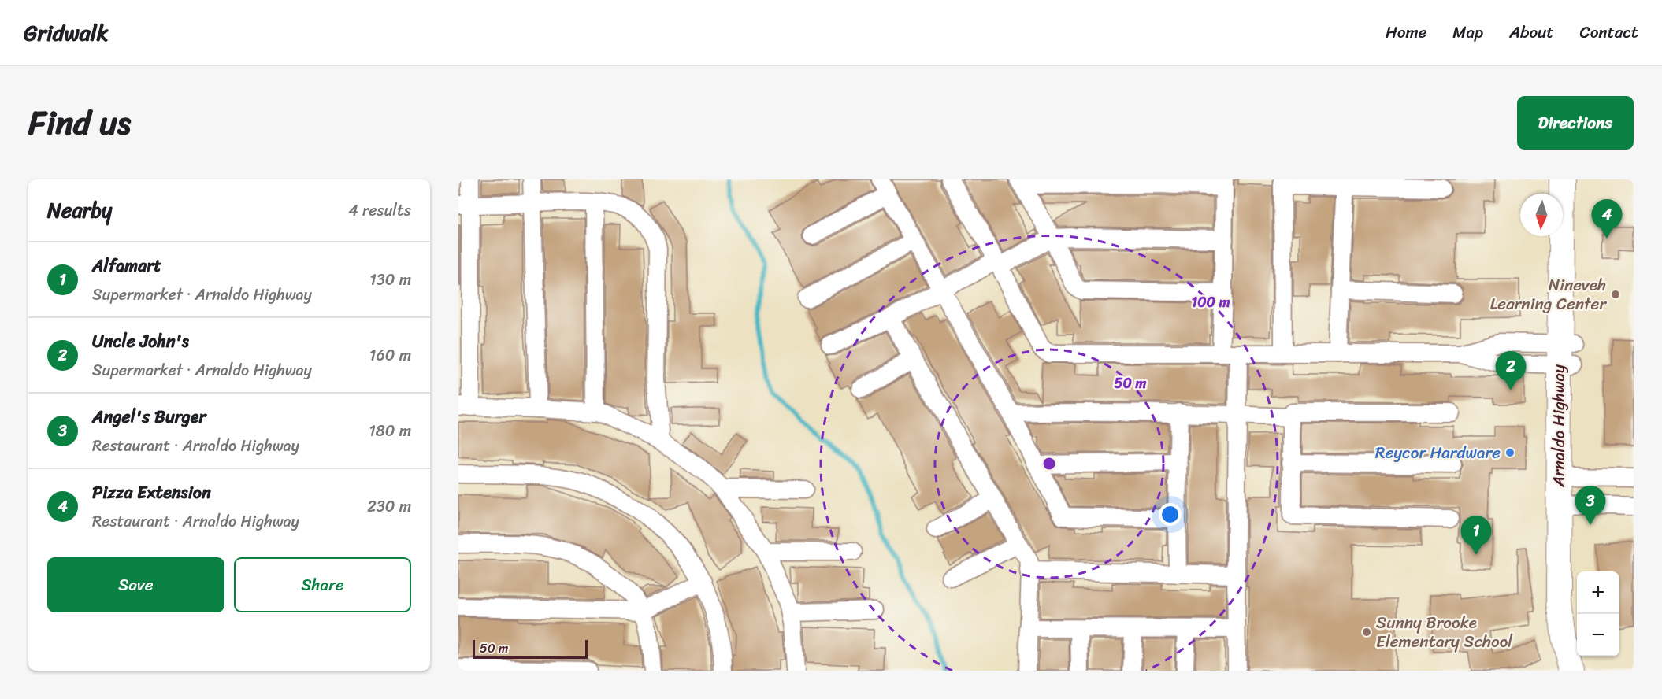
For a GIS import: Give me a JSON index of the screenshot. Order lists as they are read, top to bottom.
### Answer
{
  "streets": {
    "main road": ["Arnaldo Highway"]
  },
  "places": ["Nineveh Learning Center", "Reycor Hardware", "Sunny Brooke Elementary School"],
  "scale_bar": "50 m",
  "north": "bottom",
  "page": {
    "header": "Gridwalk",
    "nav": [
      "Home",
      "Map",
      "About",
      "Contact"
    ],
    "title": "Find us",
    "buttons": [
      "Directions",
      ["Save", "Share"]
    ],
    "heading": ["Nearby", "4 results"],
    "pins": [
      "4",
      "2",
      "3",
      "1"
    ],
    "list": [
      {
        "mark": "1",
        "name": "Alfamart",
        "note": "Supermarket · Arnaldo Highway",
        "value": "130 m"
      },
      {
        "mark": "2",
        "name": "Uncle John's",
        "note": "Supermarket · Arnaldo Highway",
        "value": "160 m"
      },
      {
        "mark": "3",
        "name": "Angel's Burger",
        "note": "Restaurant · Arnaldo Highway",
        "value": "180 m"
      },
      {
        "mark": "4",
        "name": "Pizza Extension",
        "note": "Restaurant · Arnaldo Highway",
        "value": "230 m"
      }
    ],
    "map_buttons": ["+", "−"],
    "scale": "50 m"
  },
  "rings": ["100 m", "50 m"]
}
